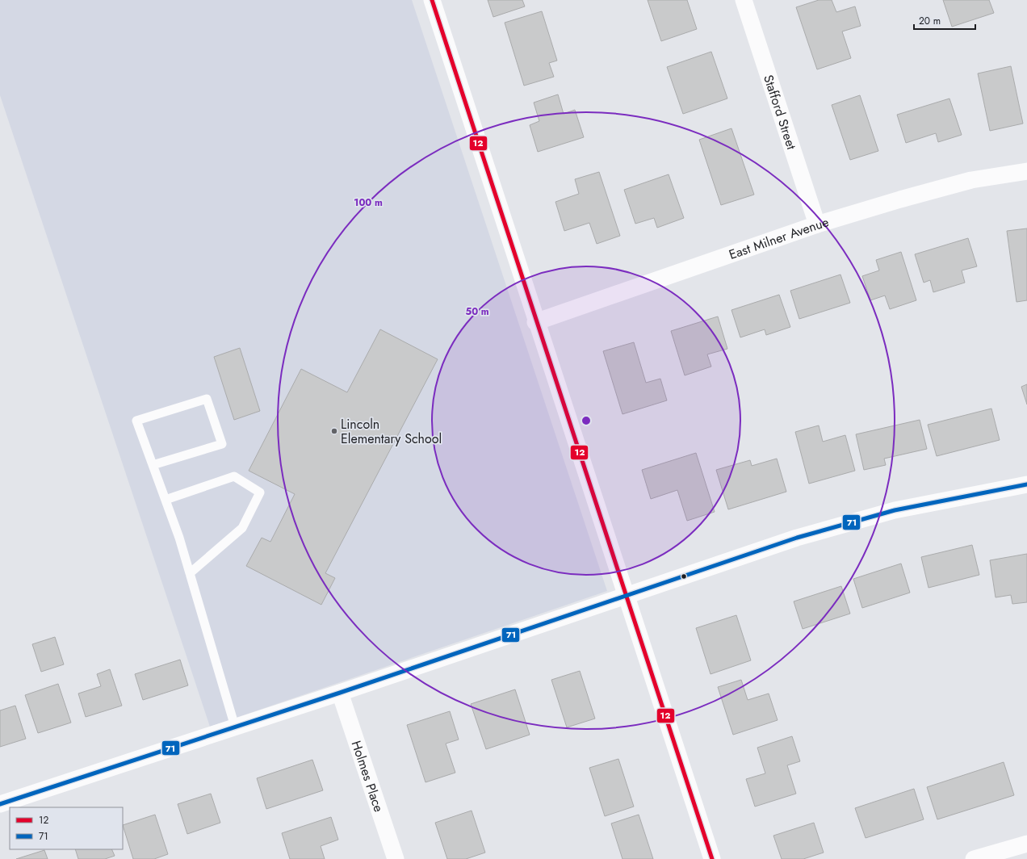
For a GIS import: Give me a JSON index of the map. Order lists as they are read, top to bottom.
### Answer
{
  "streets": {
    "street": ["Stafford Street", "East Milner Avenue", "Holmes Place"]
  },
  "crossings": [
    ["Stafford Street", "East Milner Avenue"]
  ],
  "places": ["Lincoln Elementary School"],
  "lines": ["transit line 12", "transit line 71"],
  "legend": ["12", "71"],
  "scale_bar": "20 m",
  "rings": ["100 m", "50 m"]
}
